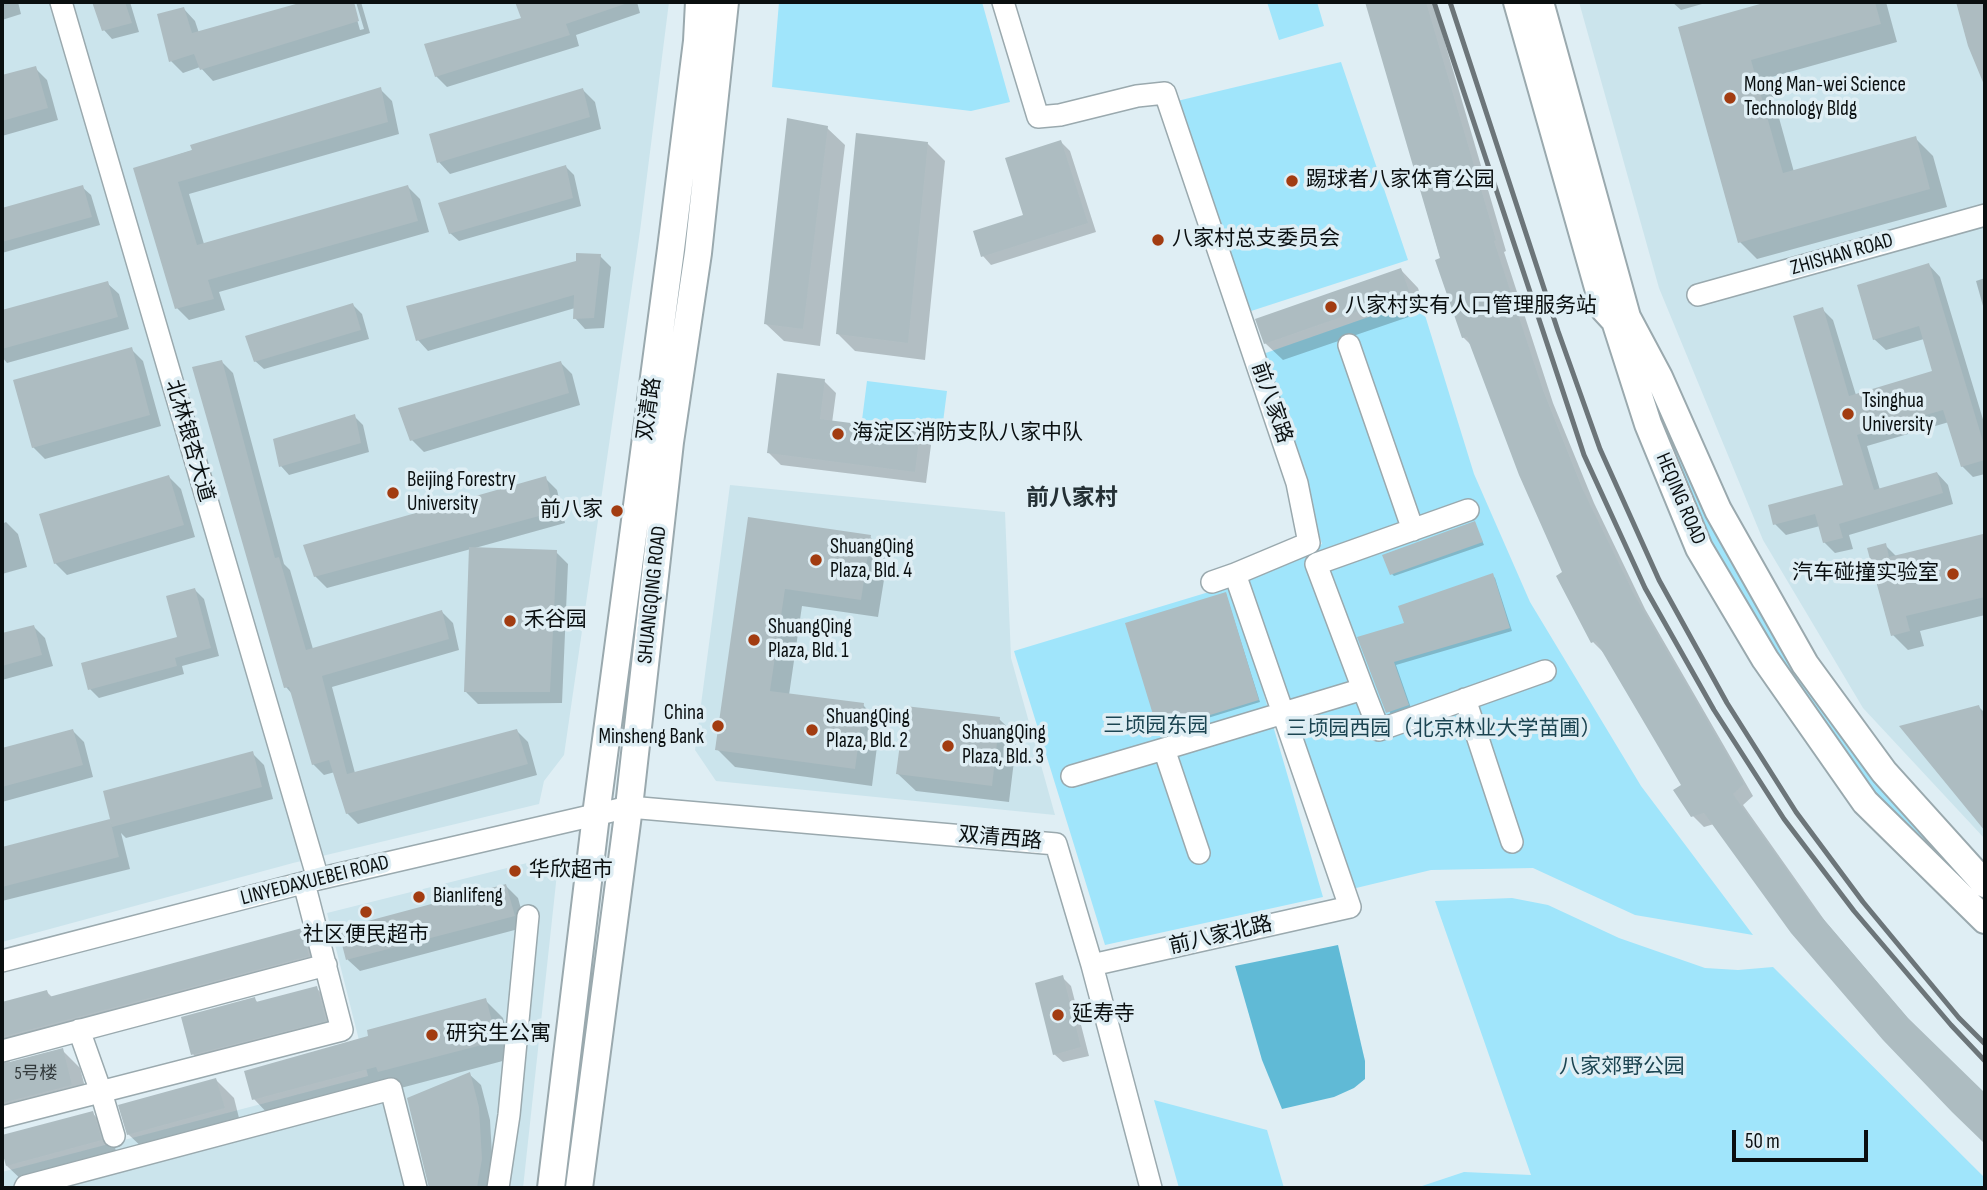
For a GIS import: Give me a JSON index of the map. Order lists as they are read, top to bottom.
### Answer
{
  "streets": {
    "main road": ["双清路", "HEQING ROAD", "SHUANGQING ROAD"],
    "street": [
      "ZHISHAN ROAD",
      "前八家路",
      "北林银杏大道",
      "双清西路",
      "LINYEDAXUEBEI ROAD",
      "前八家北路"
    ]
  },
  "crossings": [
    ["双清路", "LINYEDAXUEBEI ROAD"],
    ["北林银杏大道", "LINYEDAXUEBEI ROAD"],
    ["SHUANGQING ROAD", "双清西路"],
    ["SHUANGQING ROAD", "LINYEDAXUEBEI ROAD"],
    ["双清西路", "LINYEDAXUEBEI ROAD"],
    ["双清西路", "前八家北路"]
  ],
  "districts": ["前八家村"],
  "parks": ["三顷园东园", "三顷园西园（北京林业大学苗圃）", "八家郊野公园"],
  "places": [
    "Mong Man-wei Science Technology Bldg",
    "踢球者八家体育公园",
    "八家村总支委员会",
    "八家村实有人口管理服务站",
    "Tsinghua University",
    "海淀区消防支队八家中队",
    "Beijing Forestry University",
    "前八家",
    "ShuangQing Plaza, Bld. 4",
    "汽车碰撞实验室",
    "禾谷园",
    "ShuangQing Plaza, Bld. 1",
    "China Minsheng Bank",
    "ShuangQing Plaza, Bld. 2",
    "ShuangQing Plaza, Bld. 3",
    "华欣超市",
    "Bianlifeng",
    "社区便民超市",
    "延寿寺",
    "研究生公寓"
  ],
  "house_numbers": ["5号楼"],
  "scale_bar": "50 m"
}
